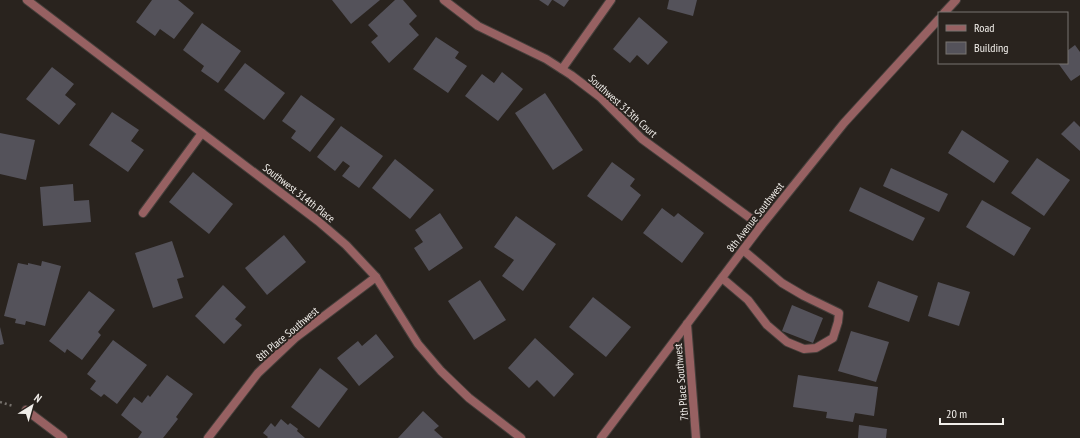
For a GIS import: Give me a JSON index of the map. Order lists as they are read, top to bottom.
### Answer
{
  "streets": {
    "street": [
      "Southwest 313th Court",
      "Southwest 314th Place",
      "8th Avenue Southwest",
      "8th Place Southwest",
      "7th Place Southwest"
    ]
  },
  "crossings": [
    ["Southwest 313th Court", "8th Avenue Southwest"],
    ["Southwest 314th Place", "8th Place Southwest"],
    ["8th Avenue Southwest", "7th Place Southwest"]
  ],
  "legend": ["Road", "Building"],
  "scale_bar": "20 m",
  "north": "top right"
}
